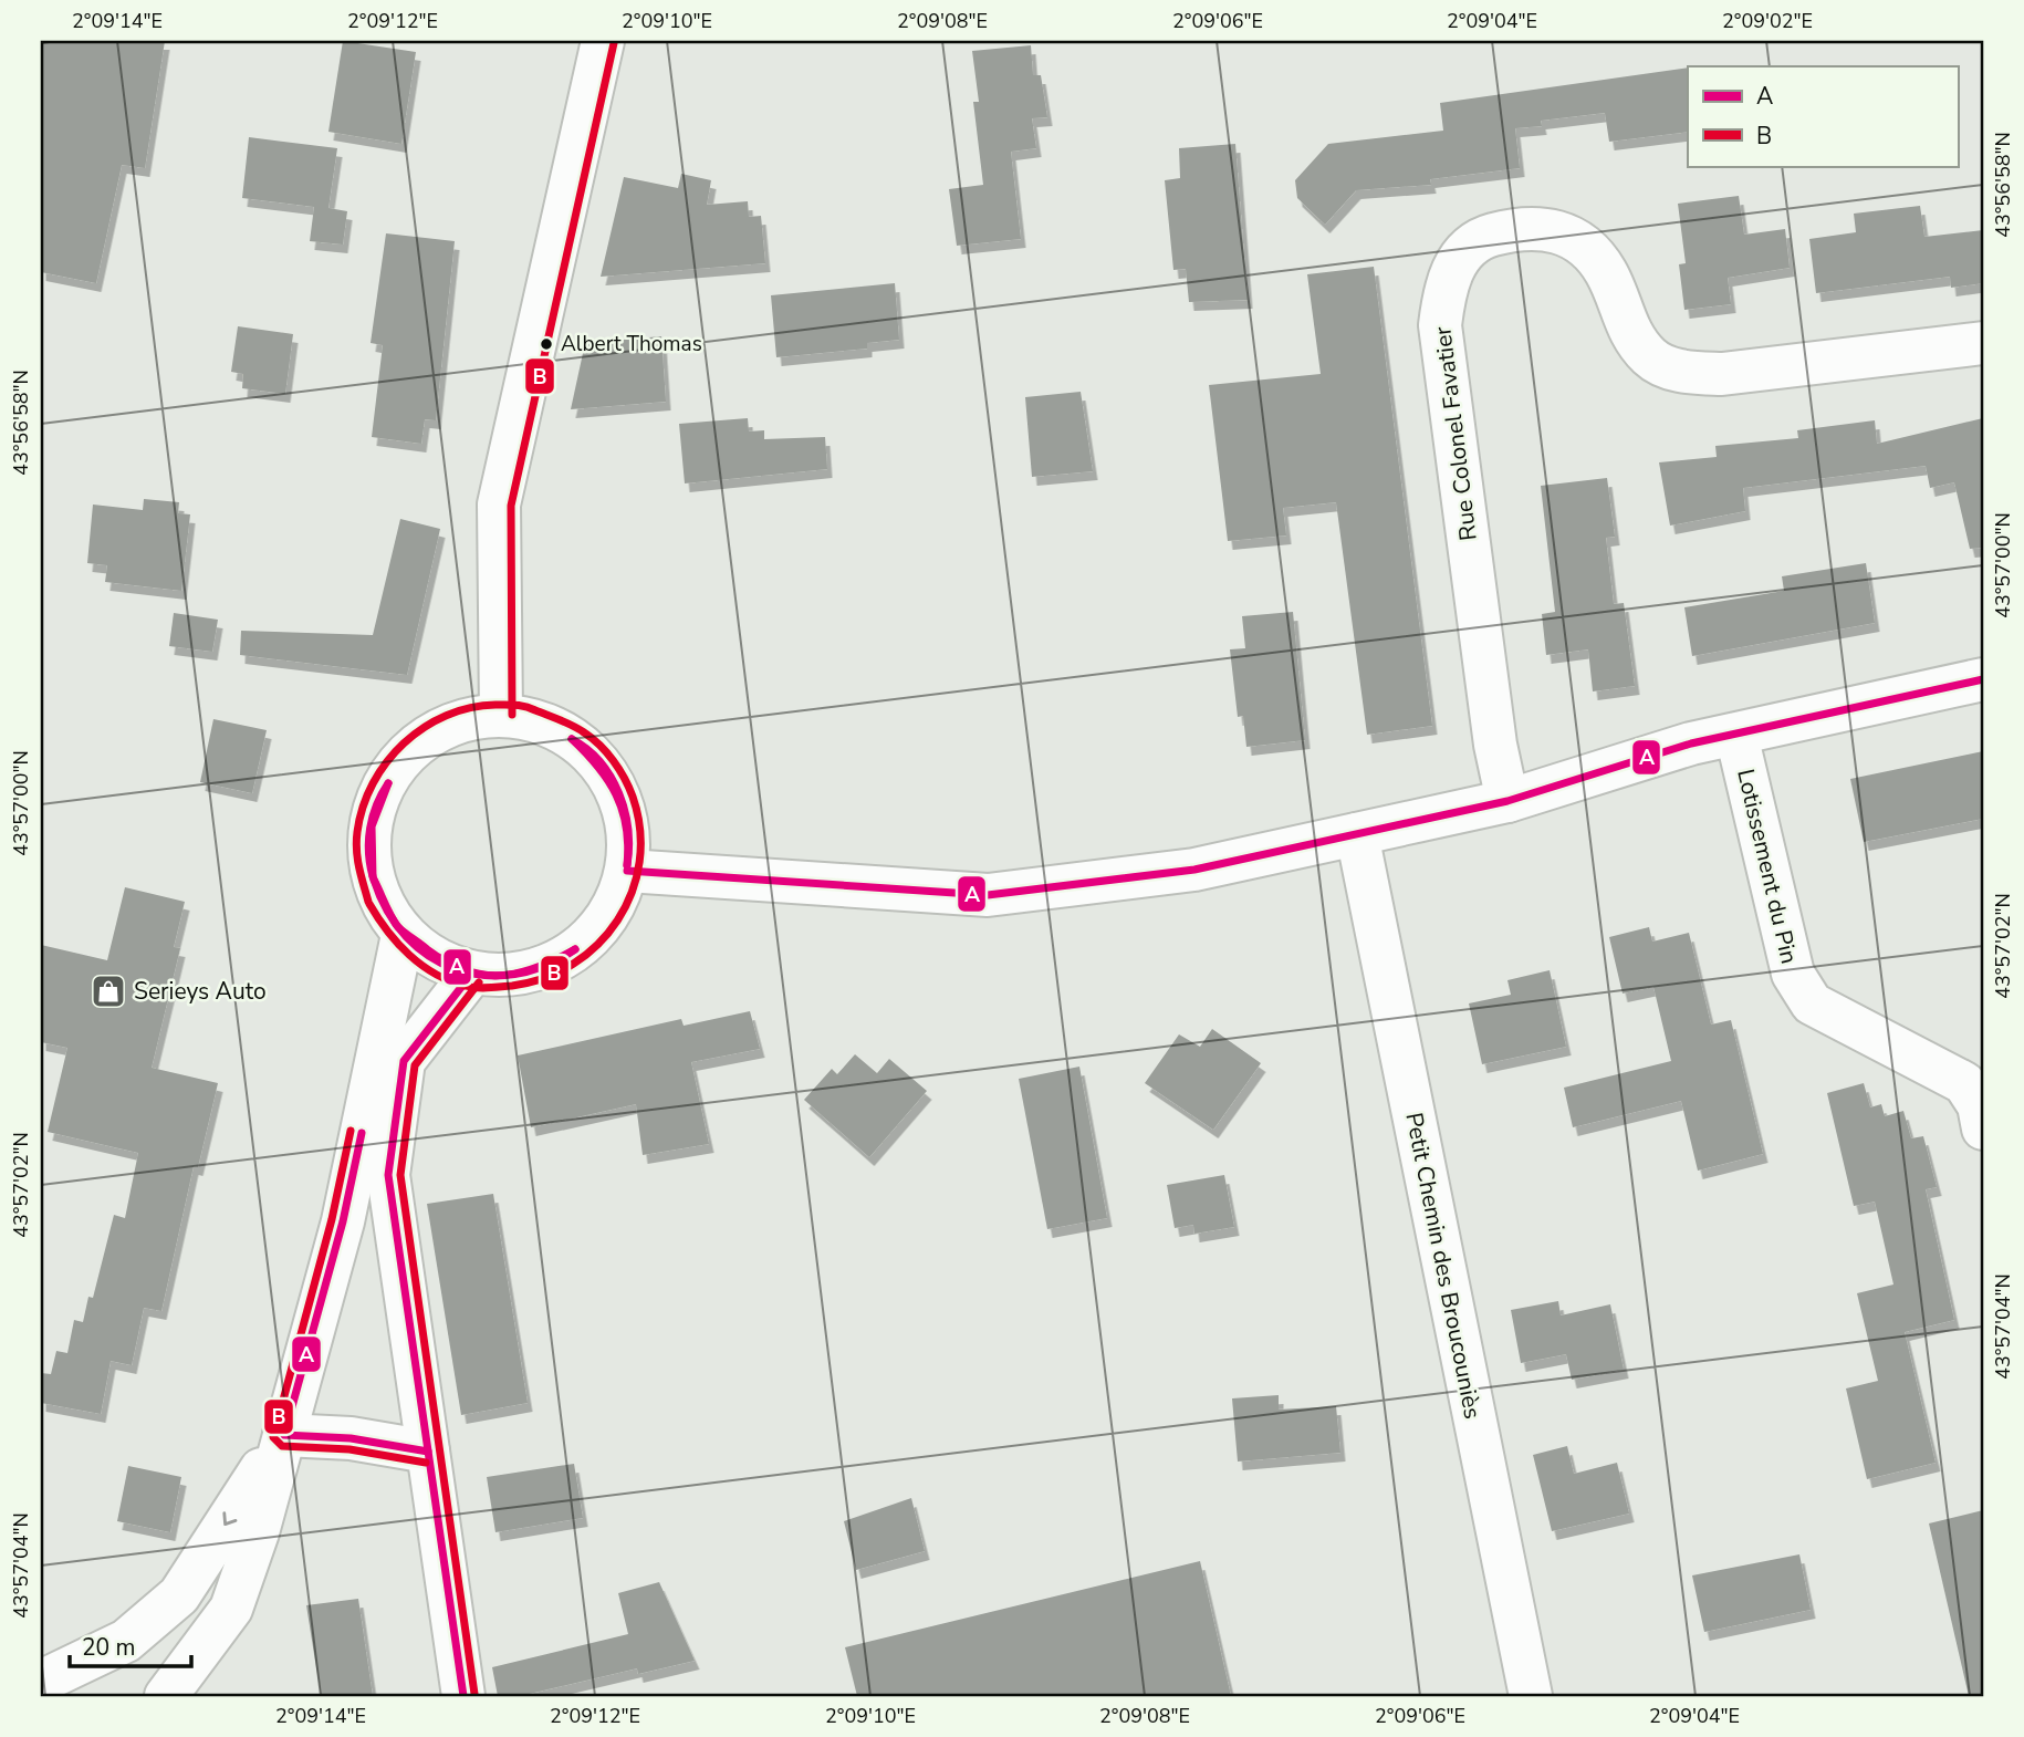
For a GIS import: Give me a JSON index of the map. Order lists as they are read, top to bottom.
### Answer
{
  "streets": {
    "street": ["Rue Colonel Favatier", "Lotissement du Pin", "Petit Chemin des Broucouniès"]
  },
  "places": {
    "other": ["Albert Thomas"],
    "shop": ["Serieys Auto"]
  },
  "lines": ["transit line B", "transit line A"],
  "legend": ["A", "B"],
  "scale_bar": "20 m",
  "coordinates": [
    "2°09'14\"E",
    "2°09'12\"E",
    "2°09'10\"E",
    "2°09'08\"E",
    "2°09'06\"E",
    "2°09'04\"E",
    "2°09'02\"E",
    "43°56'58\"N",
    "43°57'00\"N",
    "43°57'02\"N",
    "43°57'04\"N"
  ]
}
